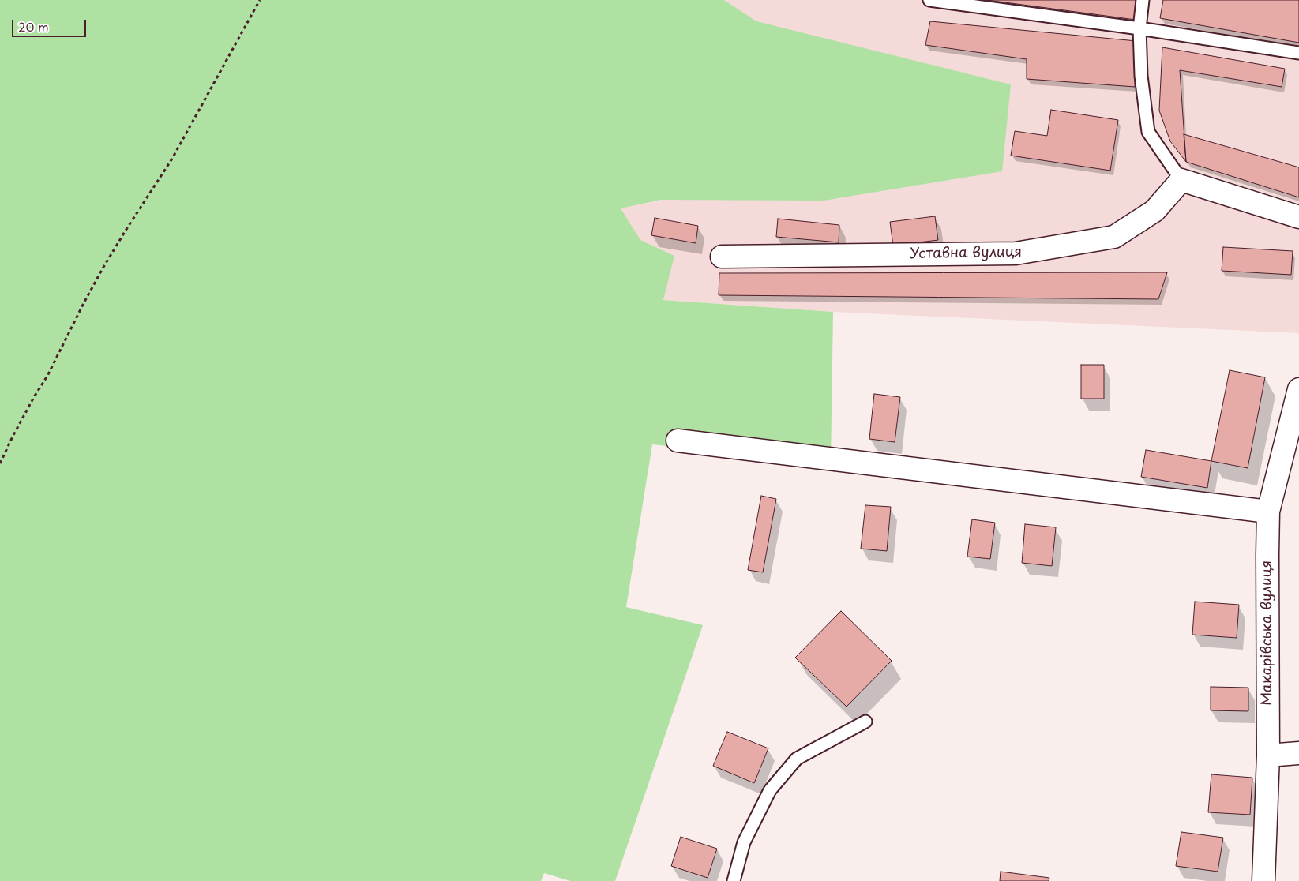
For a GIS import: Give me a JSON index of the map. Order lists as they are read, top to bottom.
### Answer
{
  "streets": {
    "street": ["Уставна вулиця", "Макарівська вулиця"]
  },
  "scale_bar": "20 m"
}
